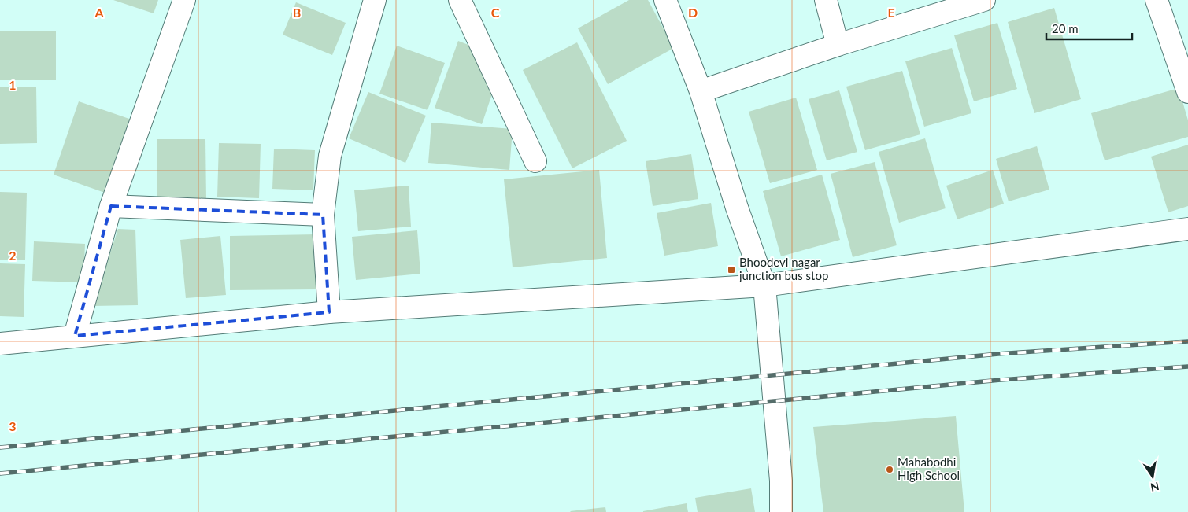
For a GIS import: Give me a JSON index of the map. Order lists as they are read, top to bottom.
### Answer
{
  "places": {
    "transit": ["Bhoodevi nagar junction bus stop"],
    "other": ["Mahabodhi High School"]
  },
  "scale_bar": "20 m",
  "north": "bottom",
  "grid": {
    "columns": [
      "A",
      "B",
      "C",
      "D",
      "E"
    ],
    "rows": ["1", "2", "3"]
  }
}
